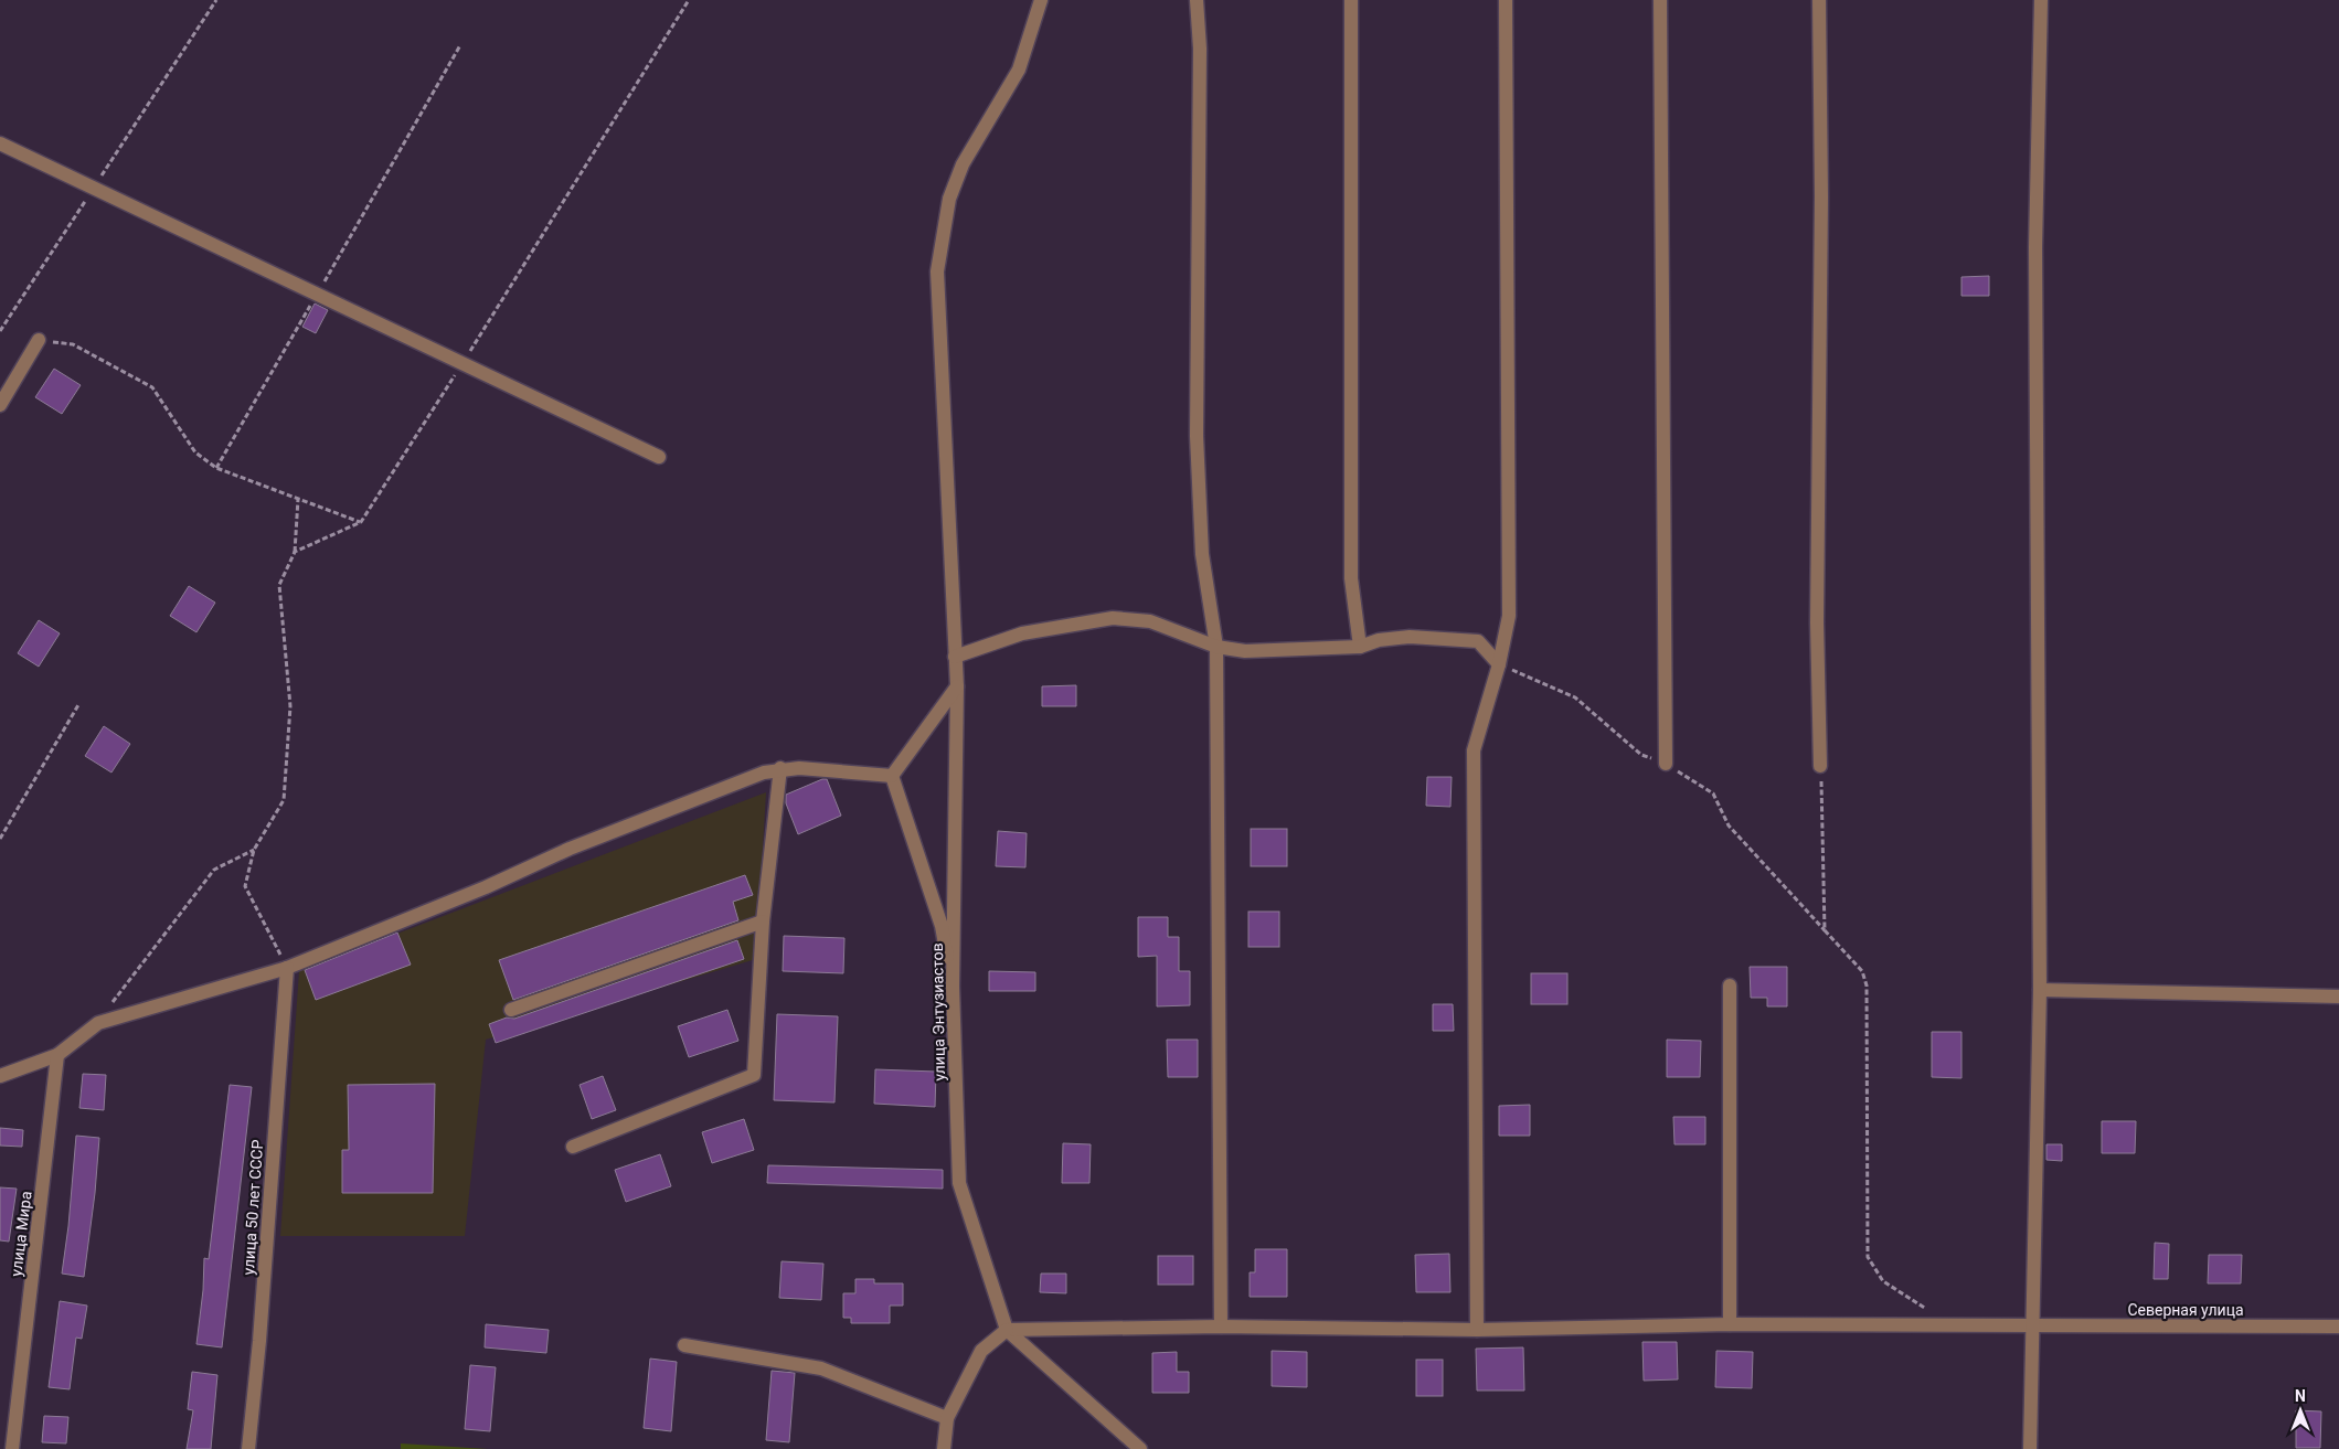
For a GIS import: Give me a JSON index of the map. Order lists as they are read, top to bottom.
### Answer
{
  "streets": {
    "street": [
      "улица Энтузиастов",
      "улица 50 лет СССР",
      "улица Мира",
      "Северная улица"
    ]
  },
  "crossings": [
    ["улица Энтузиастов", "Северная улица"]
  ],
  "north": "top"
}
